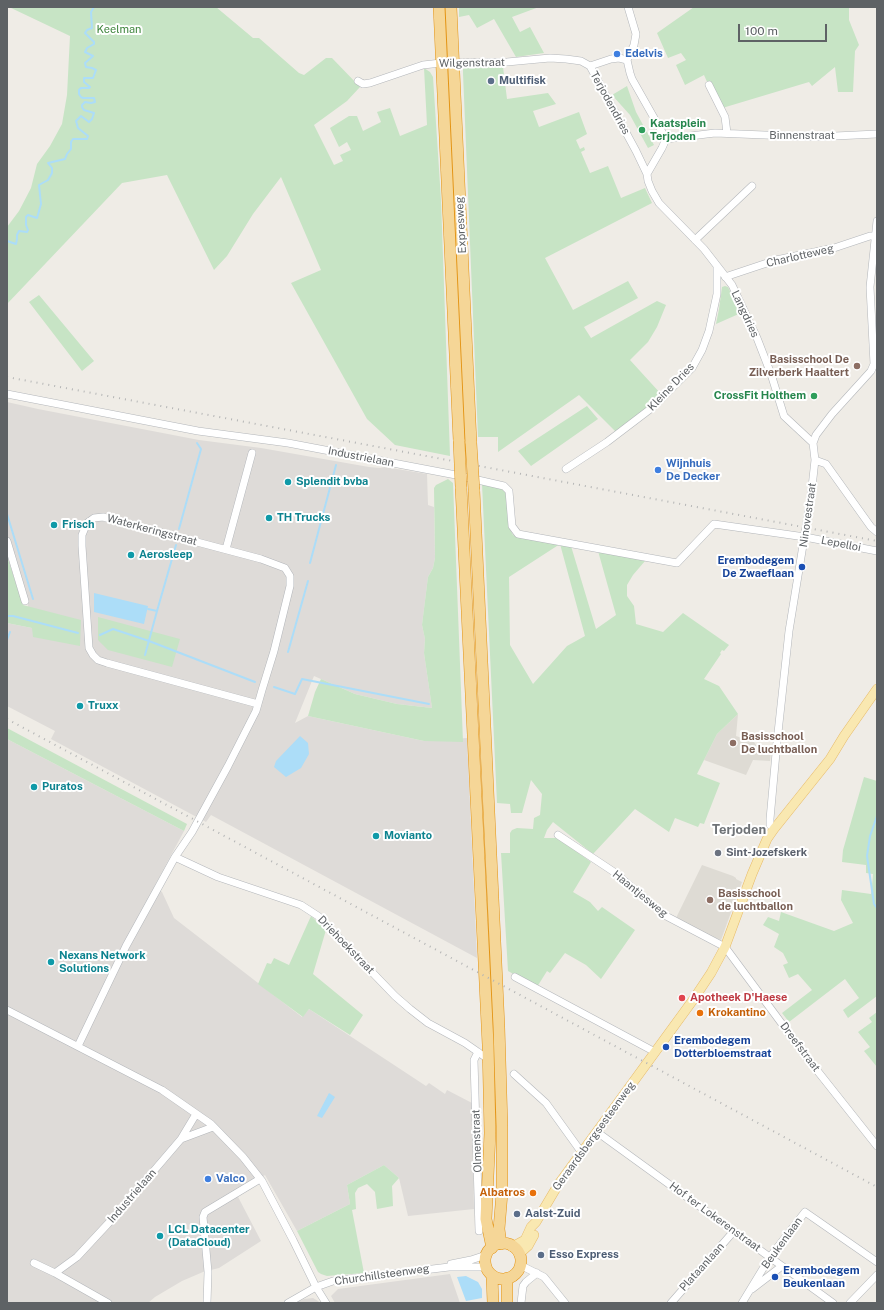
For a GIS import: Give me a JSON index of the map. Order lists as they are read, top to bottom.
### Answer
{
  "streets": {
    "highway": ["Expresweg"],
    "main road": ["Geraardsbergsesteenweg"],
    "street": [
      "Wilgenstraat",
      "Terjodendries",
      "Binnenstraat",
      "Charlotteweg",
      "Langdries",
      "Kleine Dries",
      "Industrielaan",
      "Ninovestraat",
      "Waterkeringstraat",
      "Lepelloi",
      "Haantjesweg",
      "Driehoekstraat",
      "Dreefstraat",
      "Olmenstraat",
      "Hof ter Lokerenstraat",
      "Beukenlaan",
      "Plataanlaan",
      "Churchillsteenweg"
    ]
  },
  "crossings": [
    ["Wilgenstraat", "Terjodendries"],
    ["Wilgenstraat", "Expresweg"],
    ["Terjodendries", "Langdries"],
    ["Expresweg", "Driehoekstraat"],
    ["Expresweg", "Geraardsbergsesteenweg"],
    ["Expresweg", "Churchillsteenweg"],
    ["Charlotteweg", "Langdries"],
    ["Langdries", "Kleine Dries"],
    ["Langdries", "Ninovestraat"],
    ["Industrielaan", "Lepelloi"],
    ["Ninovestraat", "Lepelloi"],
    ["Ninovestraat", "Geraardsbergsesteenweg"],
    ["Waterkeringstraat", "Driehoekstraat"],
    ["Haantjesweg", "Dreefstraat"],
    ["Haantjesweg", "Geraardsbergsesteenweg"],
    ["Driehoekstraat", "Olmenstraat"],
    ["Dreefstraat", "Geraardsbergsesteenweg"],
    ["Geraardsbergsesteenweg", "Hof ter Lokerenstraat"],
    ["Geraardsbergsesteenweg", "Churchillsteenweg"],
    ["Hof ter Lokerenstraat", "Beukenlaan"],
    ["Hof ter Lokerenstraat", "Plataanlaan"]
  ],
  "districts": ["Terjoden"],
  "parks": ["Keelman"],
  "places": [
    "Edelvis",
    "Multifisk",
    "Kaatsplein Terjoden",
    "Basisschool De Zilverberk Haaltert",
    "CrossFit Holthem",
    "Wijnhuis De Decker",
    "Splendit bvba",
    "TH Trucks",
    "Frisch",
    "Aerosleep",
    "Erembodegem De Zwaeflaan",
    "Truxx",
    "Basisschool De luchtballon",
    "Puratos",
    "Movianto",
    "Sint-Jozefskerk",
    "Basisschool de luchtballon",
    "Nexans Network Solutions",
    "Apotheek D'Haese",
    "Krokantino",
    "Erembodegem Dotterbloemstraat",
    "Valco",
    "Albatros",
    "Aalst-Zuid",
    "LCL Datacenter (DataCloud)",
    "Esso Express",
    "Erembodegem Beukenlaan"
  ],
  "scale_bar": "100 m"
}
